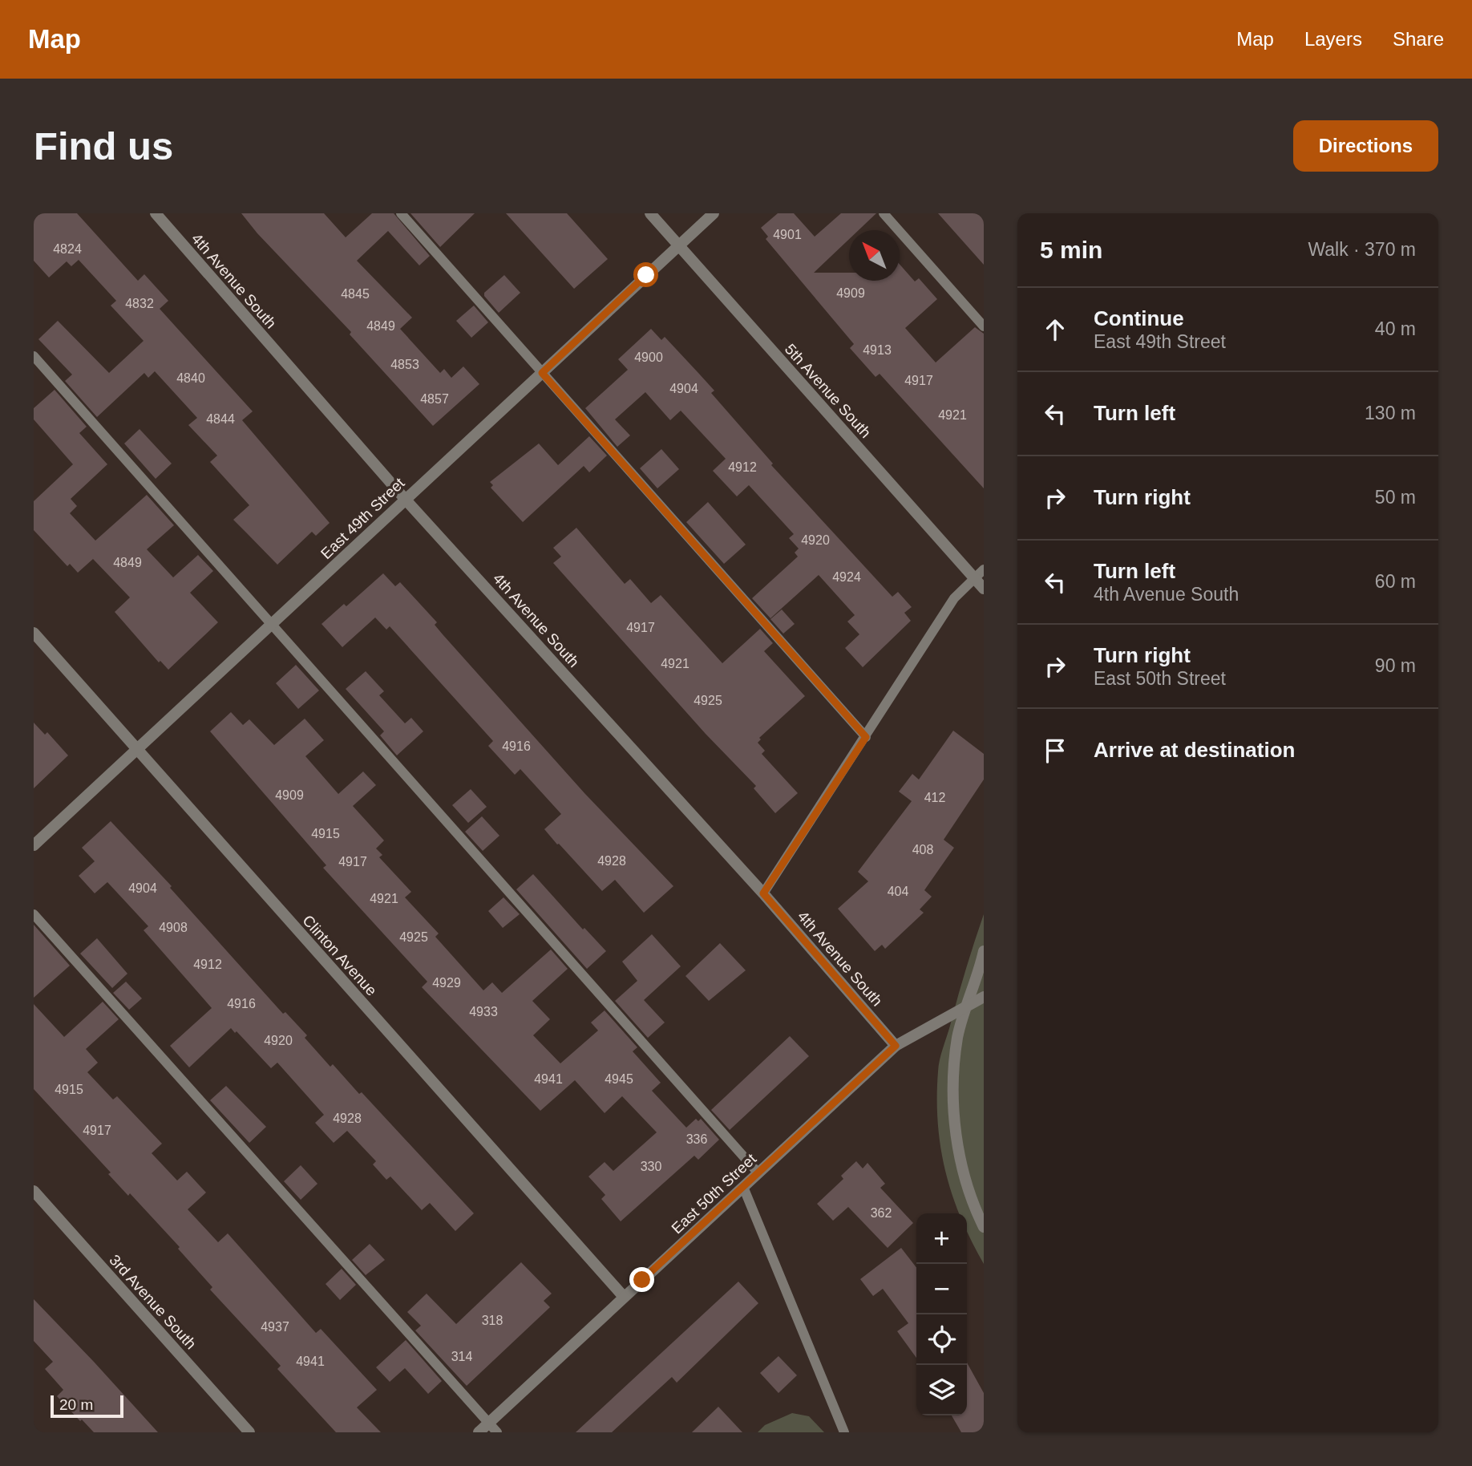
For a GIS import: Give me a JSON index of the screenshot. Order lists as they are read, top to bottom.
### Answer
{
  "streets": {
    "street": [
      "4th Avenue South",
      "5th Avenue South",
      "East 49th Street",
      "Clinton Avenue",
      "East 50th Street",
      "3rd Avenue South"
    ]
  },
  "crossings": [
    ["4th Avenue South", "East 49th Street"],
    ["4th Avenue South", "East 50th Street"],
    ["5th Avenue South", "East 49th Street"],
    ["East 49th Street", "Clinton Avenue"],
    ["Clinton Avenue", "East 50th Street"]
  ],
  "house_numbers": [
    "4901",
    "4824",
    "4909",
    "4845",
    "4832",
    "4849",
    "4913",
    "4900",
    "4853",
    "4840",
    "4917",
    "4904",
    "4857",
    "4921",
    "4844",
    "4912",
    "4920",
    "4849",
    "4924",
    "4917",
    "4921",
    "4925",
    "4916",
    "4909",
    "412",
    "4915",
    "408",
    "4928",
    "4917",
    "4904",
    "404",
    "4921",
    "4908",
    "4925",
    "4912",
    "4929",
    "4916",
    "4933",
    "4920",
    "4941",
    "4945",
    "4915",
    "4928",
    "4917",
    "336",
    "330",
    "362",
    "318",
    "4937",
    "314",
    "4941"
  ],
  "scale_bar": "20 m",
  "north": "top left",
  "page": {
    "header": "Map",
    "nav": ["Map", "Layers", "Share"],
    "buttons": "Directions",
    "title": "Find us",
    "heading": ["5 min", "Walk · 370 m"],
    "list": [
      ["Continue", "East 49th Street", "40 m"],
      ["Turn left", "130 m"],
      ["Turn right", "50 m"],
      ["Turn left", "4th Avenue South", "60 m"],
      ["Turn right", "East 50th Street", "90 m"],
      "Arrive at destination"
    ],
    "map_buttons": ["+", "−"],
    "scale": "20 m"
  }
}
